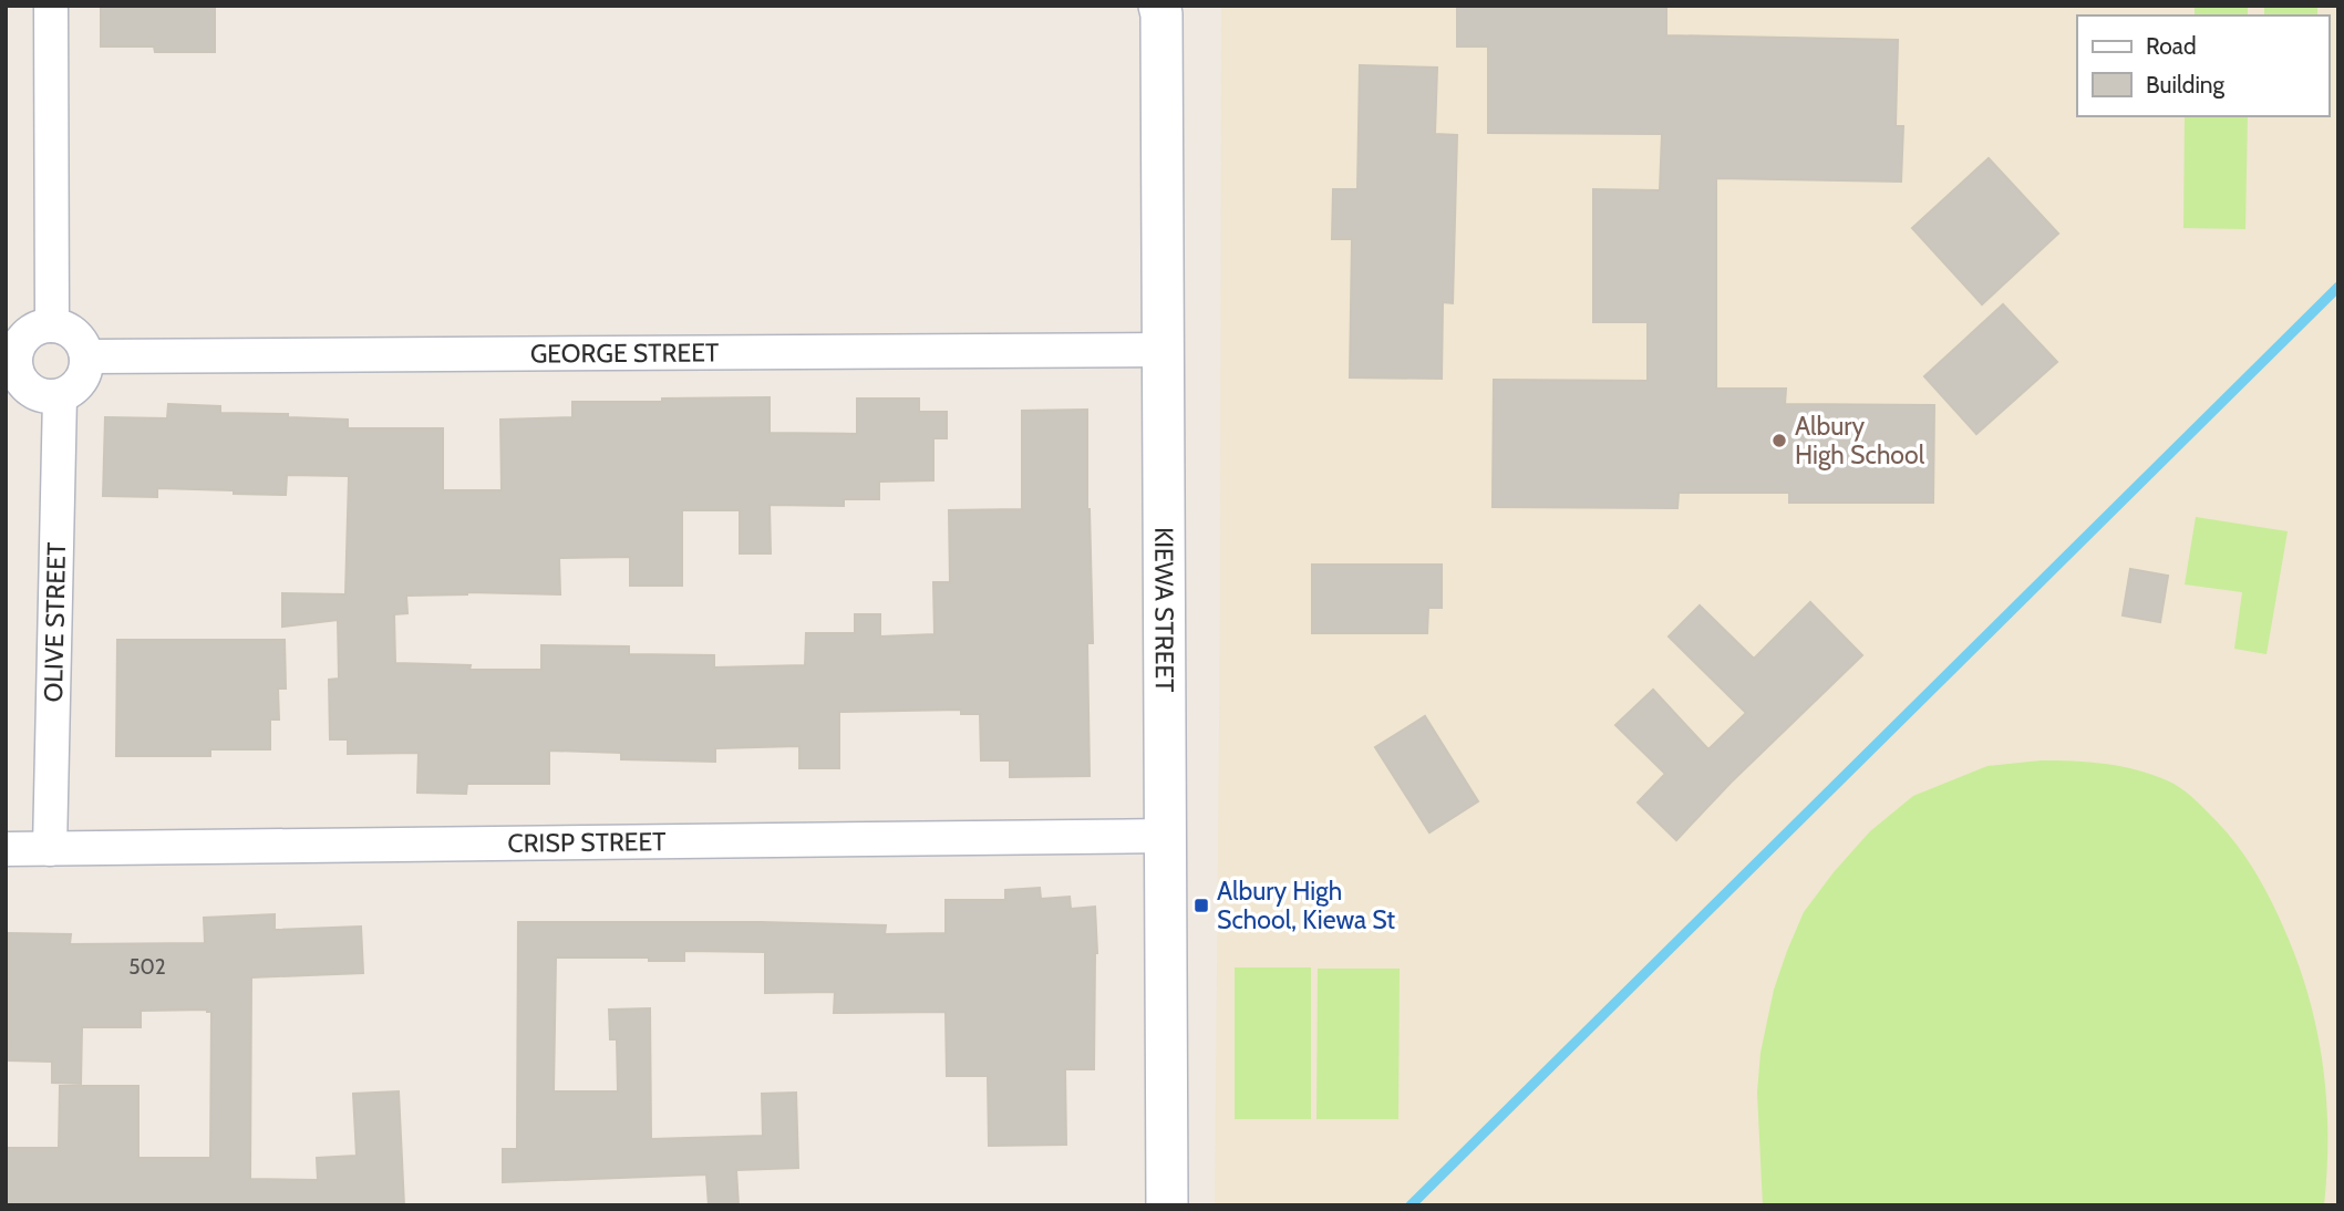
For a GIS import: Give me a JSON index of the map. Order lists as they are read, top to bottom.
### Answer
{
  "streets": {
    "street": [
      "GEORGE STREET",
      "KIEWA STREET",
      "OLIVE STREET",
      "CRISP STREET"
    ]
  },
  "crossings": [
    ["GEORGE STREET", "KIEWA STREET"],
    ["GEORGE STREET", "OLIVE STREET"],
    ["KIEWA STREET", "CRISP STREET"],
    ["OLIVE STREET", "CRISP STREET"]
  ],
  "places": {
    "other": ["Albury High School"],
    "transit": ["Albury High School, Kiewa St"]
  },
  "house_numbers": ["502"],
  "legend": ["Road", "Building"]
}
